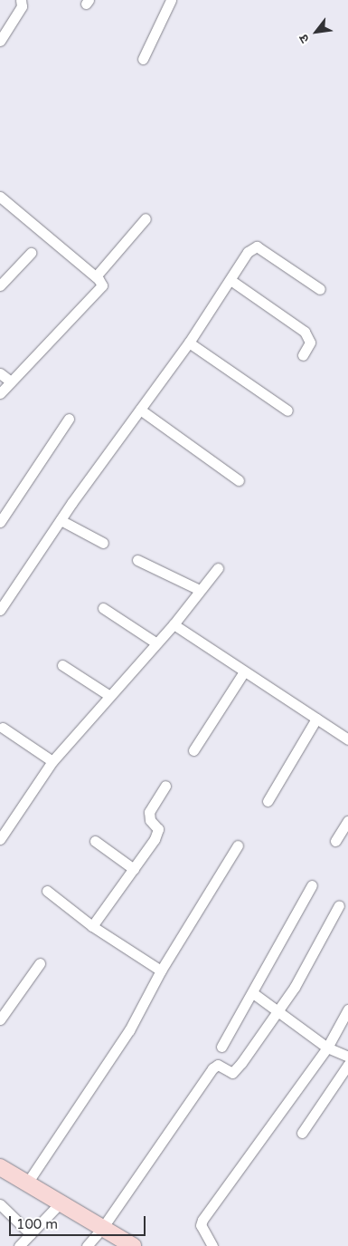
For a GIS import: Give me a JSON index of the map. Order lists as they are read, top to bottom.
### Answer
{
  "scale_bar": "100 m",
  "north": "bottom left"
}
